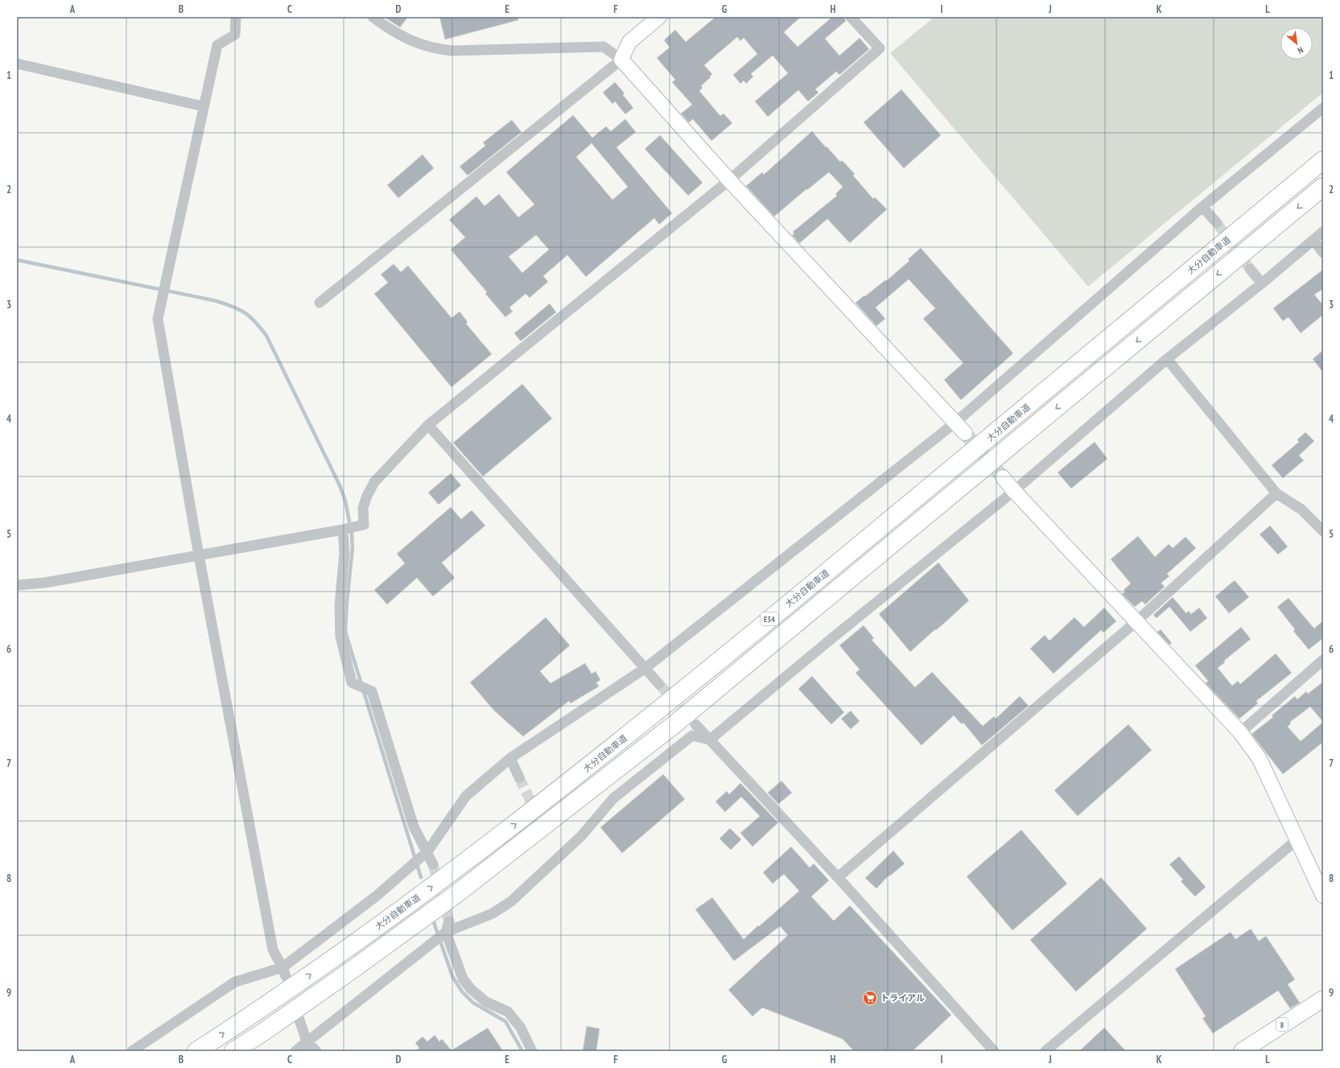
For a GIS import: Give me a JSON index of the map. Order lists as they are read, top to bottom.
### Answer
{
  "streets": {
    "highway": ["大分自動車道", "E34"],
    "main road": ["8"]
  },
  "places": {
    "supermarket": ["トライアル"]
  },
  "north": "bottom right",
  "grid": {
    "columns": [
      "A",
      "B",
      "C",
      "D",
      "E",
      "F",
      "G",
      "H",
      "I",
      "J",
      "K",
      "L"
    ],
    "rows": [
      "1",
      "2",
      "3",
      "4",
      "5",
      "6",
      "7",
      "8",
      "9"
    ]
  }
}
